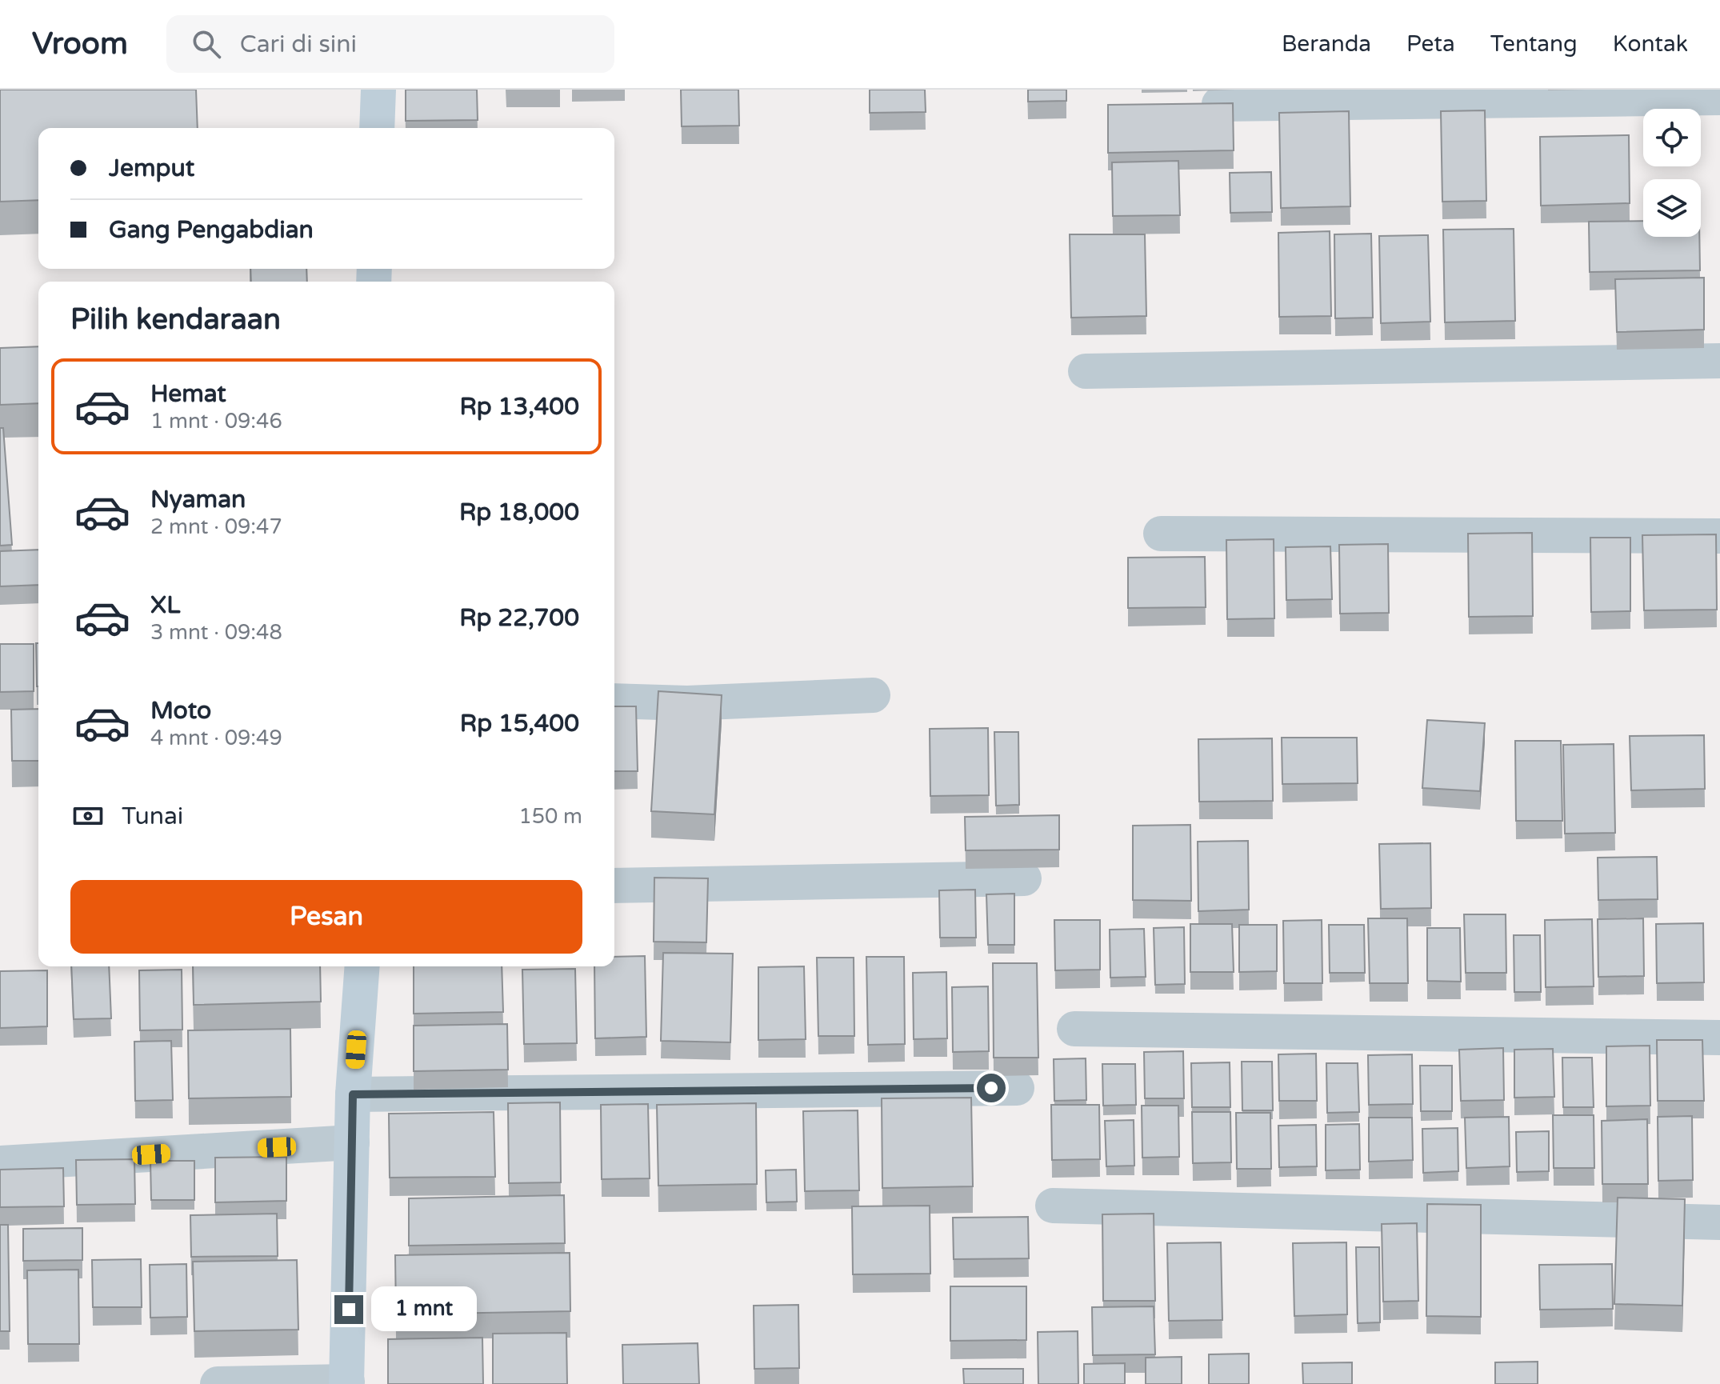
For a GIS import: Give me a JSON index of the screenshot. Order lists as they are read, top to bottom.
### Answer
{
  "page": {
    "header": "Vroom",
    "search": "Cari di sini",
    "nav": [
      "Beranda",
      "Peta",
      "Tentang",
      "Kontak"
    ],
    "banner": ["Jemput", "Gang Pengabdian"],
    "heading": "Pilih kendaraan",
    "list": [
      {
        "name": "Hemat",
        "note": "1 mnt · 09:46",
        "value": "Rp 13,400"
      },
      {
        "name": "Nyaman",
        "note": "2 mnt · 09:47",
        "value": "Rp 18,000"
      },
      {
        "name": "XL",
        "note": "3 mnt · 09:48",
        "value": "Rp 22,700"
      },
      {
        "name": "Moto",
        "note": "4 mnt · 09:49",
        "value": "Rp 15,400"
      }
    ],
    "pay": ["Tunai", "150 m"],
    "buttons": "Pesan",
    "bubble": "1 mnt"
  }
}
